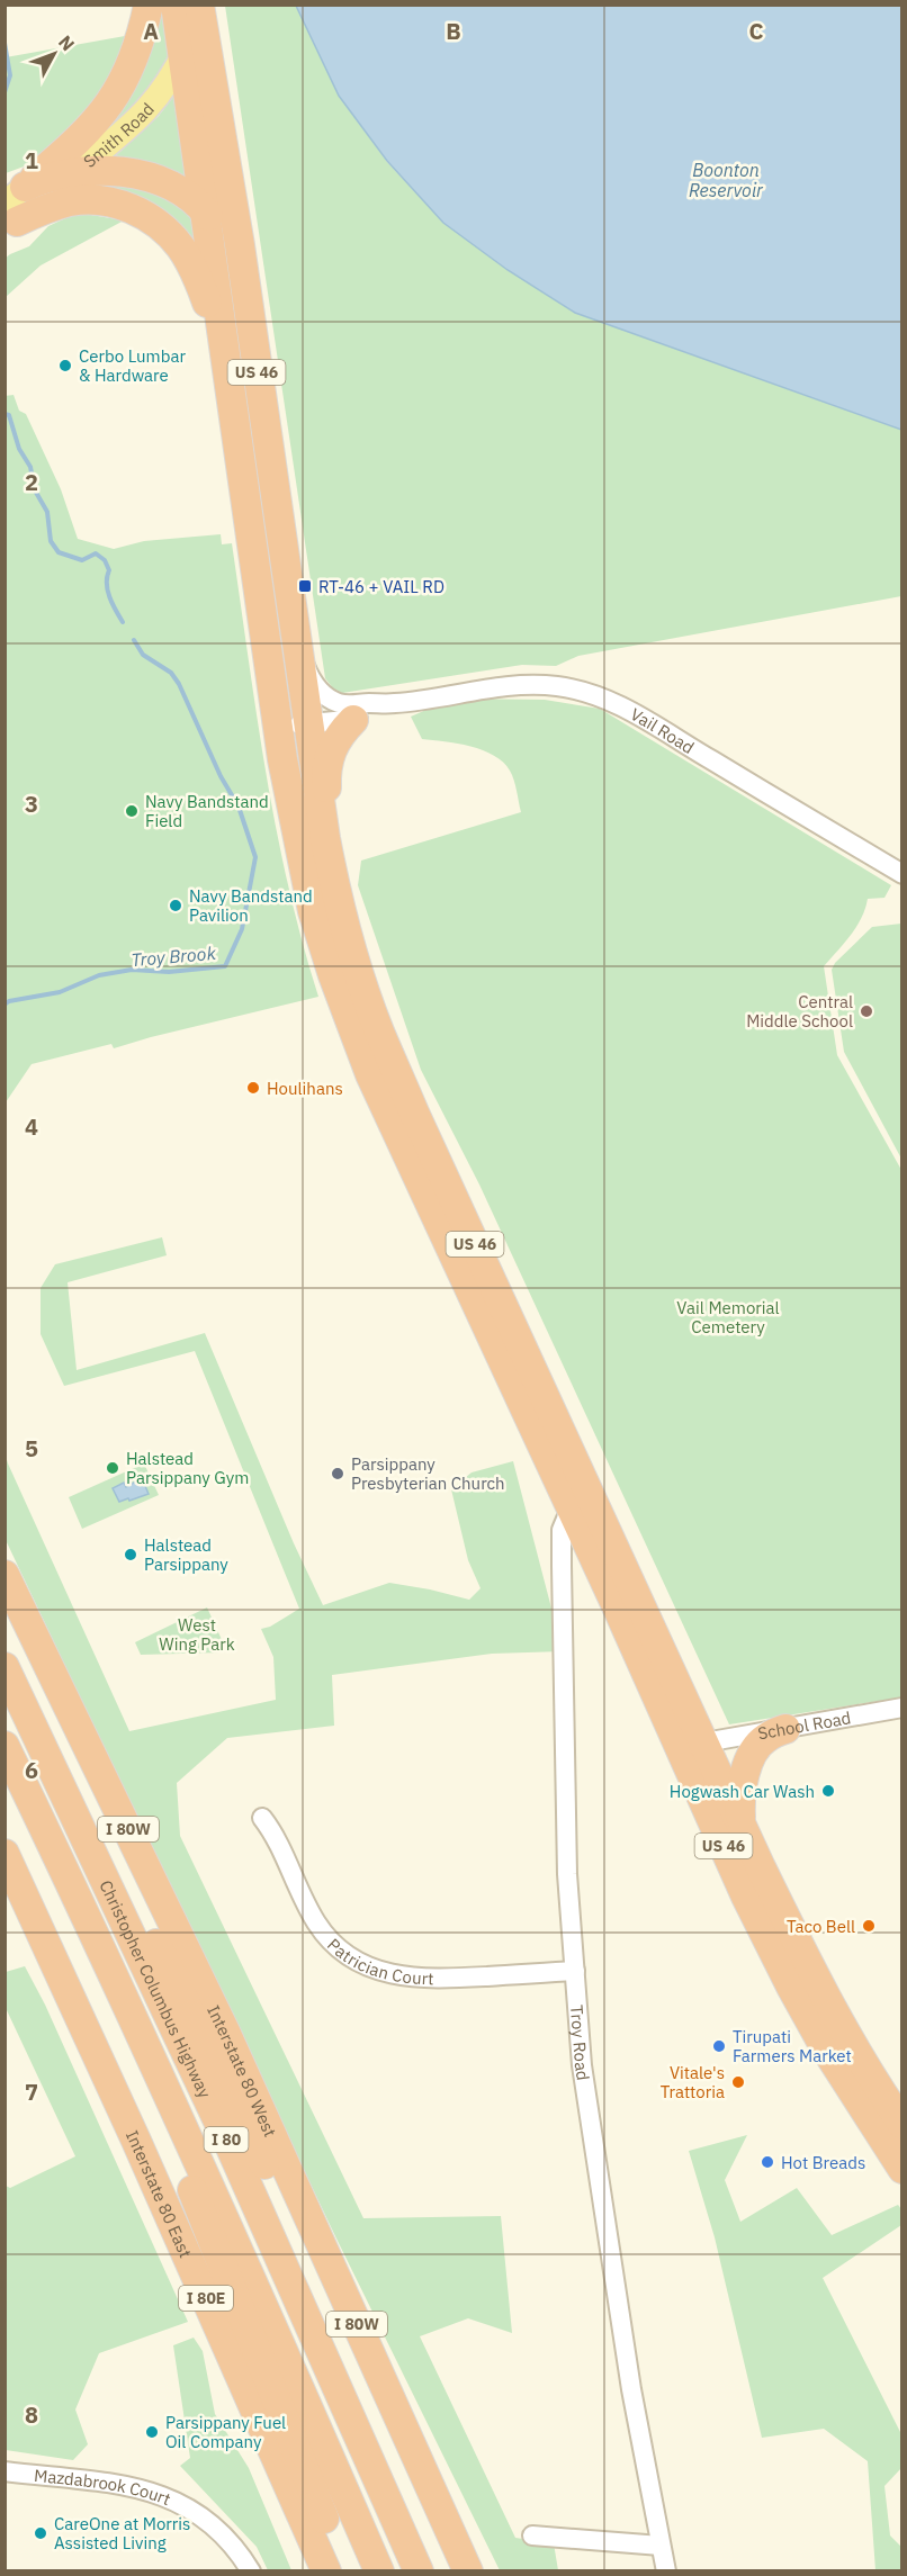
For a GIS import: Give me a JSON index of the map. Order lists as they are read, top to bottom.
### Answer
{
  "streets": {
    "highway": [
      "US 46",
      "I 80W",
      "Christopher Columbus Highway",
      "Interstate 80 West",
      "I 80",
      "Interstate 80 East",
      "I 80E"
    ],
    "main road": ["Smith Road"],
    "street": [
      "Vail Road",
      "School Road",
      "Patrician Court",
      "Troy Road",
      "Mazdabrook Court"
    ]
  },
  "crossings": [
    ["Smith Road", "US 46"],
    ["US 46", "Vail Road"],
    ["US 46", "School Road"],
    ["US 46", "Troy Road"],
    ["Patrician Court", "Troy Road"]
  ],
  "water": ["Boonton Reservoir", "Troy Brook"],
  "parks": ["Vail Memorial Cemetery", "West Wing Park"],
  "places": {
    "other": [
      "Cerbo Lumbar & Hardware",
      "Navy Bandstand Field",
      "Navy Bandstand Pavilion",
      "Central Middle School",
      "Houlihans",
      "Halstead Parsippany Gym",
      "Parsippany Presbyterian Church",
      "Halstead Parsippany",
      "Hogwash Car Wash",
      "Taco Bell",
      "Tirupati Farmers Market",
      "Vitale's Trattoria",
      "Hot Breads",
      "Parsippany Fuel Oil Company",
      "CareOne at Morris Assisted Living"
    ],
    "transit": ["RT-46 + VAIL RD"]
  },
  "north": "top right",
  "grid": {
    "columns": ["A", "B", "C"],
    "rows": [
      "1",
      "2",
      "3",
      "4",
      "5",
      "6",
      "7",
      "8"
    ]
  }
}
